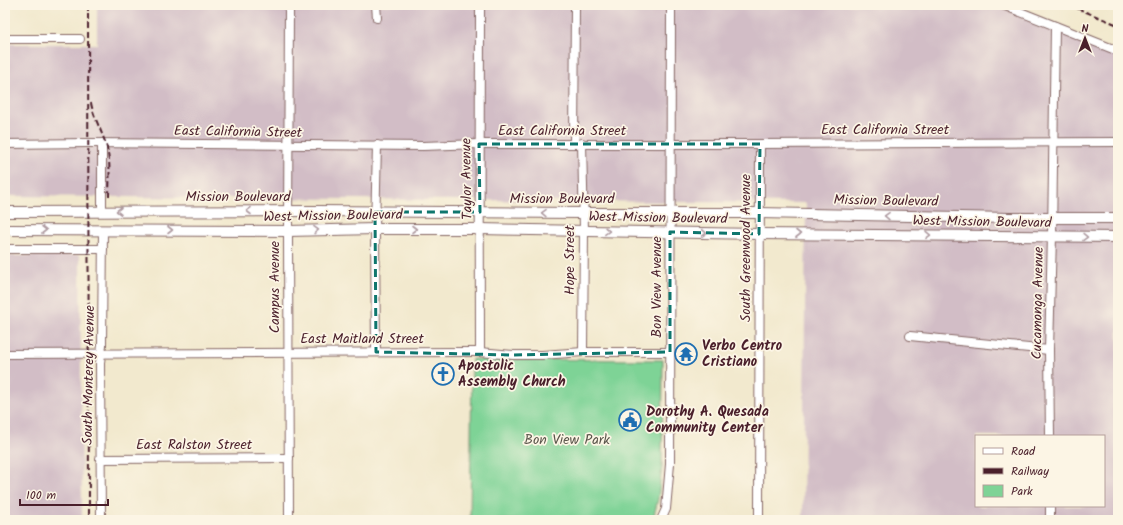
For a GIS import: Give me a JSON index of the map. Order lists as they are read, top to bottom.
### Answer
{
  "streets": {
    "main road": ["Mission Boulevard", "West Mission Boulevard"],
    "street": [
      "East California Street",
      "Taylor Avenue",
      "South Greenwood Avenue",
      "Hope Street",
      "Campus Avenue",
      "Bon View Avenue",
      "Cucamonga Avenue",
      "East Maitland Street",
      "South Monterey Avenue",
      "East Ralston Street"
    ]
  },
  "crossings": [
    ["East California Street", "Taylor Avenue"],
    ["East California Street", "South Greenwood Avenue"],
    ["East California Street", "Hope Street"],
    ["East California Street", "Campus Avenue"],
    ["East California Street", "Bon View Avenue"],
    ["East California Street", "Cucamonga Avenue"],
    ["Taylor Avenue", "Mission Boulevard"],
    ["Taylor Avenue", "West Mission Boulevard"],
    ["Taylor Avenue", "East Maitland Street"],
    ["Mission Boulevard", "South Greenwood Avenue"],
    ["Mission Boulevard", "Hope Street"],
    ["Mission Boulevard", "Campus Avenue"],
    ["Mission Boulevard", "Bon View Avenue"],
    ["Mission Boulevard", "Cucamonga Avenue"],
    ["West Mission Boulevard", "South Greenwood Avenue"],
    ["West Mission Boulevard", "Hope Street"],
    ["West Mission Boulevard", "Campus Avenue"],
    ["West Mission Boulevard", "Bon View Avenue"],
    ["West Mission Boulevard", "Cucamonga Avenue"],
    ["West Mission Boulevard", "South Monterey Avenue"],
    ["Hope Street", "East Maitland Street"],
    ["Campus Avenue", "East Maitland Street"],
    ["Campus Avenue", "East Ralston Street"],
    ["Bon View Avenue", "East Maitland Street"],
    ["East Maitland Street", "South Monterey Avenue"],
    ["South Monterey Avenue", "East Ralston Street"]
  ],
  "one_way": ["Mission Boulevard", "West Mission Boulevard"],
  "parks": ["Bon View Park"],
  "places": {
    "temple": ["Verbo Centro Cristiano"],
    "church": ["Apostolic Assembly Church"],
    "public building": ["Dorothy A. Quesada Community Center"]
  },
  "legend": ["Road", "Railway", "Park"],
  "scale_bar": "100 m",
  "north": "top"
}
